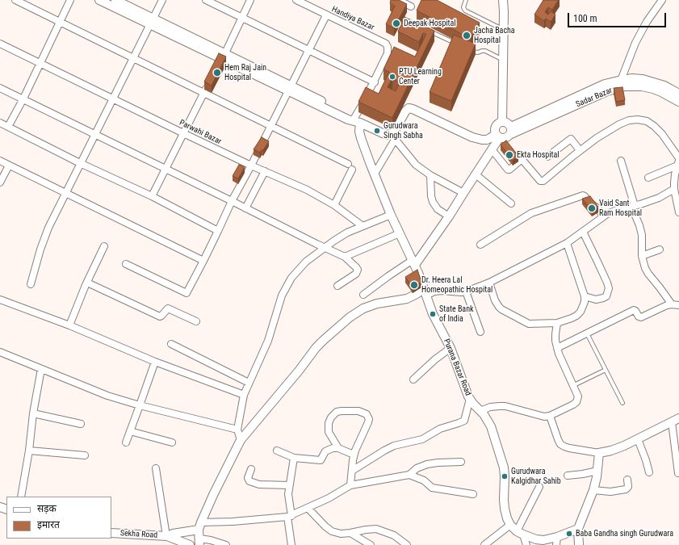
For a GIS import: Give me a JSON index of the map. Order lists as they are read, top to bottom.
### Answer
{
  "streets": {
    "street": [
      "Handiya Bazar",
      "Sadar Bazar",
      "Parwahi Bazar",
      "Purana Bazar Road",
      "Sekha Road"
    ]
  },
  "places": [
    "Deepak Hospital",
    "Jacha Bacha Hospital",
    "Hem Raj Jain Hospital",
    "PTU Learning Center",
    "Gurudwara Singh Sabha",
    "Ekta Hospital",
    "Vaid Sant Ram Hospital",
    "Dr. Heera Lal Homeopathic Hospital",
    "State Bank of India",
    "Gurudwara Kalgidhar Sahib",
    "Baba Gandha singh Gurudwara"
  ],
  "legend": ["सड़क", "इमारत"],
  "scale_bar": "100 m"
}
